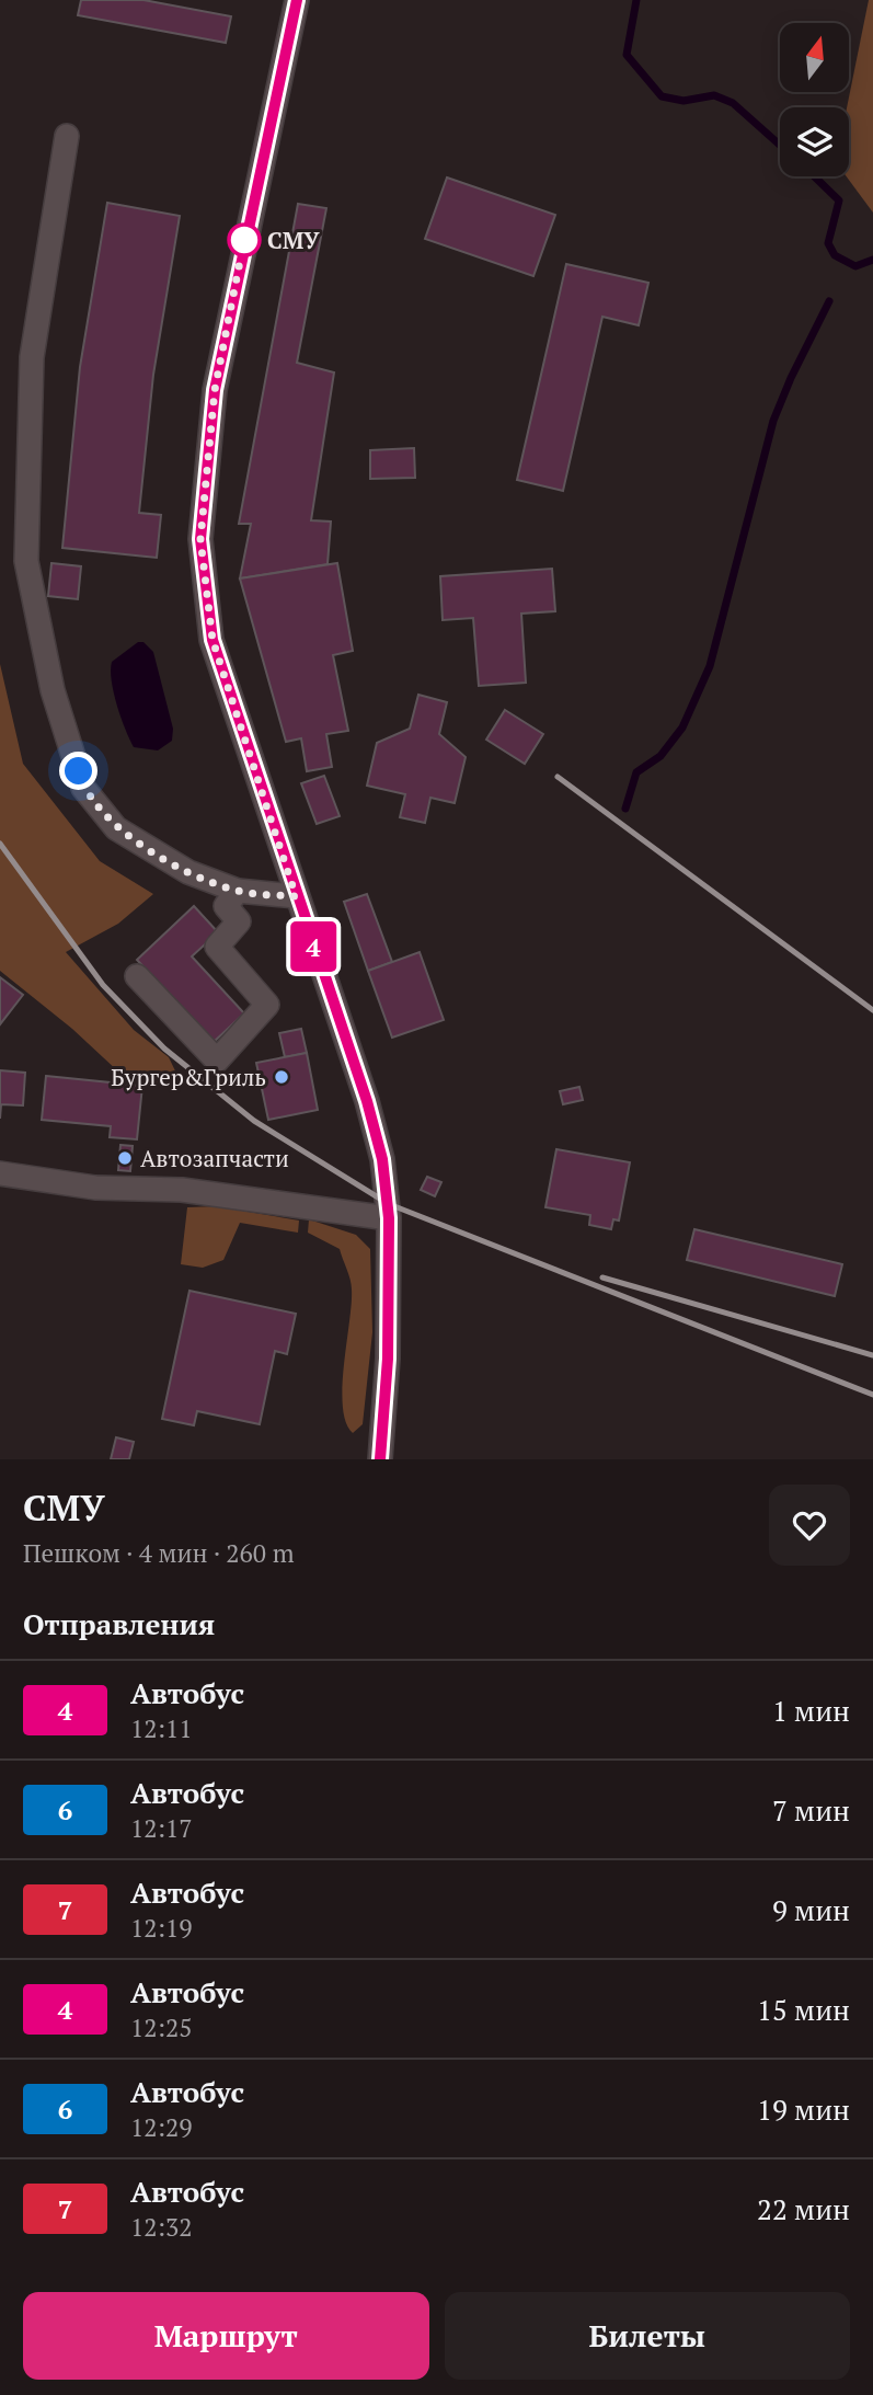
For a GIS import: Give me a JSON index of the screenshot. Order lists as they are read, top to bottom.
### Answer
{
  "places": ["СМУ", "Бургер&Гриль", "Автозапчасти"],
  "lines": ["bus line 4"],
  "north": "top",
  "page": {
    "on_map": "4",
    "heading": [
      ["СМУ", "Пешком · 4 мин · 260 m"],
      "Отправления"
    ],
    "list": [
      {
        "mark": "4",
        "name": "Автобус",
        "note": "12:11",
        "value": "1 мин"
      },
      {
        "mark": "6",
        "name": "Автобус",
        "note": "12:17",
        "value": "7 мин"
      },
      {
        "mark": "7",
        "name": "Автобус",
        "note": "12:19",
        "value": "9 мин"
      },
      {
        "mark": "4",
        "name": "Автобус",
        "note": "12:25",
        "value": "15 мин"
      },
      {
        "mark": "6",
        "name": "Автобус",
        "note": "12:29",
        "value": "19 мин"
      },
      {
        "mark": "7",
        "name": "Автобус",
        "note": "12:32",
        "value": "22 мин"
      }
    ],
    "buttons": ["Маршрут", "Билеты"]
  }
}
